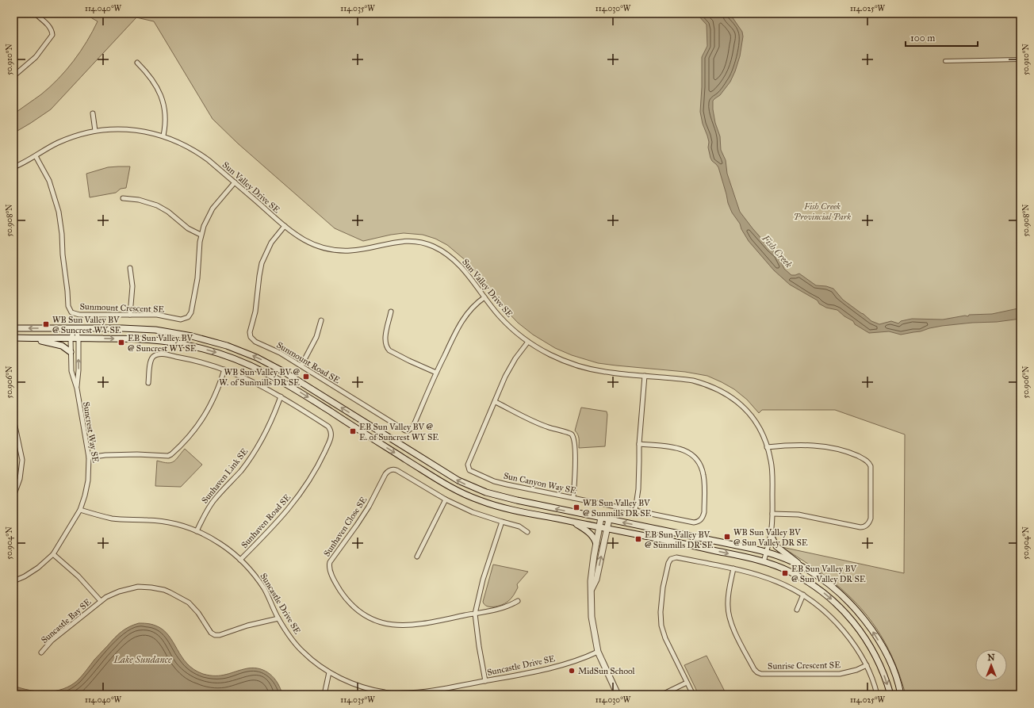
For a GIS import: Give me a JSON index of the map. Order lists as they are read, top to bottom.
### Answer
{
  "streets": {
    "street": [
      "Sun Valley Drive SE",
      "Sunmount Crescent SE",
      "Sunmount Road SE",
      "Suncrest Way SE",
      "Sunhaven Link SE",
      "Sun Canyon Way SE",
      "Sunhaven Road SE",
      "Sunhaven Close SE",
      "Suncastle Drive SE",
      "Suncastle Bay SE",
      "Sunrise Crescent SE"
    ]
  },
  "crossings": [
    ["Sun Valley Drive SE", "Sunmount Crescent SE"],
    ["Sun Valley Drive SE", "Sunmount Road SE"],
    ["Sun Valley Drive SE", "Sun Canyon Way SE"],
    ["Suncrest Way SE", "Suncastle Drive SE"],
    ["Sunhaven Link SE", "Sunhaven Road SE"],
    ["Sunhaven Link SE", "Suncastle Drive SE"],
    ["Sunhaven Road SE", "Suncastle Drive SE"],
    ["Suncastle Drive SE", "Suncastle Bay SE"]
  ],
  "water": ["Fish Creek", "Lake Sundance"],
  "parks": ["Fish Creek Provincial Park"],
  "places": {
    "transit": [
      "WB Sun Valley BV @ Suncrest WY SE",
      "EB Sun Valley BV @ Suncrest WY SE",
      "WB Sun Valley BV @ W. of Sunmills DR SE",
      "EB Sun Valley BV @ E. of Suncrest WY SE",
      "WB Sun Valley BV @ Sunmills DR SE",
      "WB Sun Valley BV @ Sun Valley DR SE",
      "EB Sun Valley BV @ Sunmills DR SE",
      "EB Sun Valley BV @ Sun Valley DR SE"
    ],
    "other": ["MidSun School"]
  },
  "scale_bar": "100 m",
  "north": "top",
  "coordinates": [
    "114.040°W",
    "114.035°W",
    "114.030°W",
    "114.025°W",
    "50.910°N",
    "50.908°N",
    "50.906°N",
    "50.904°N"
  ]
}
